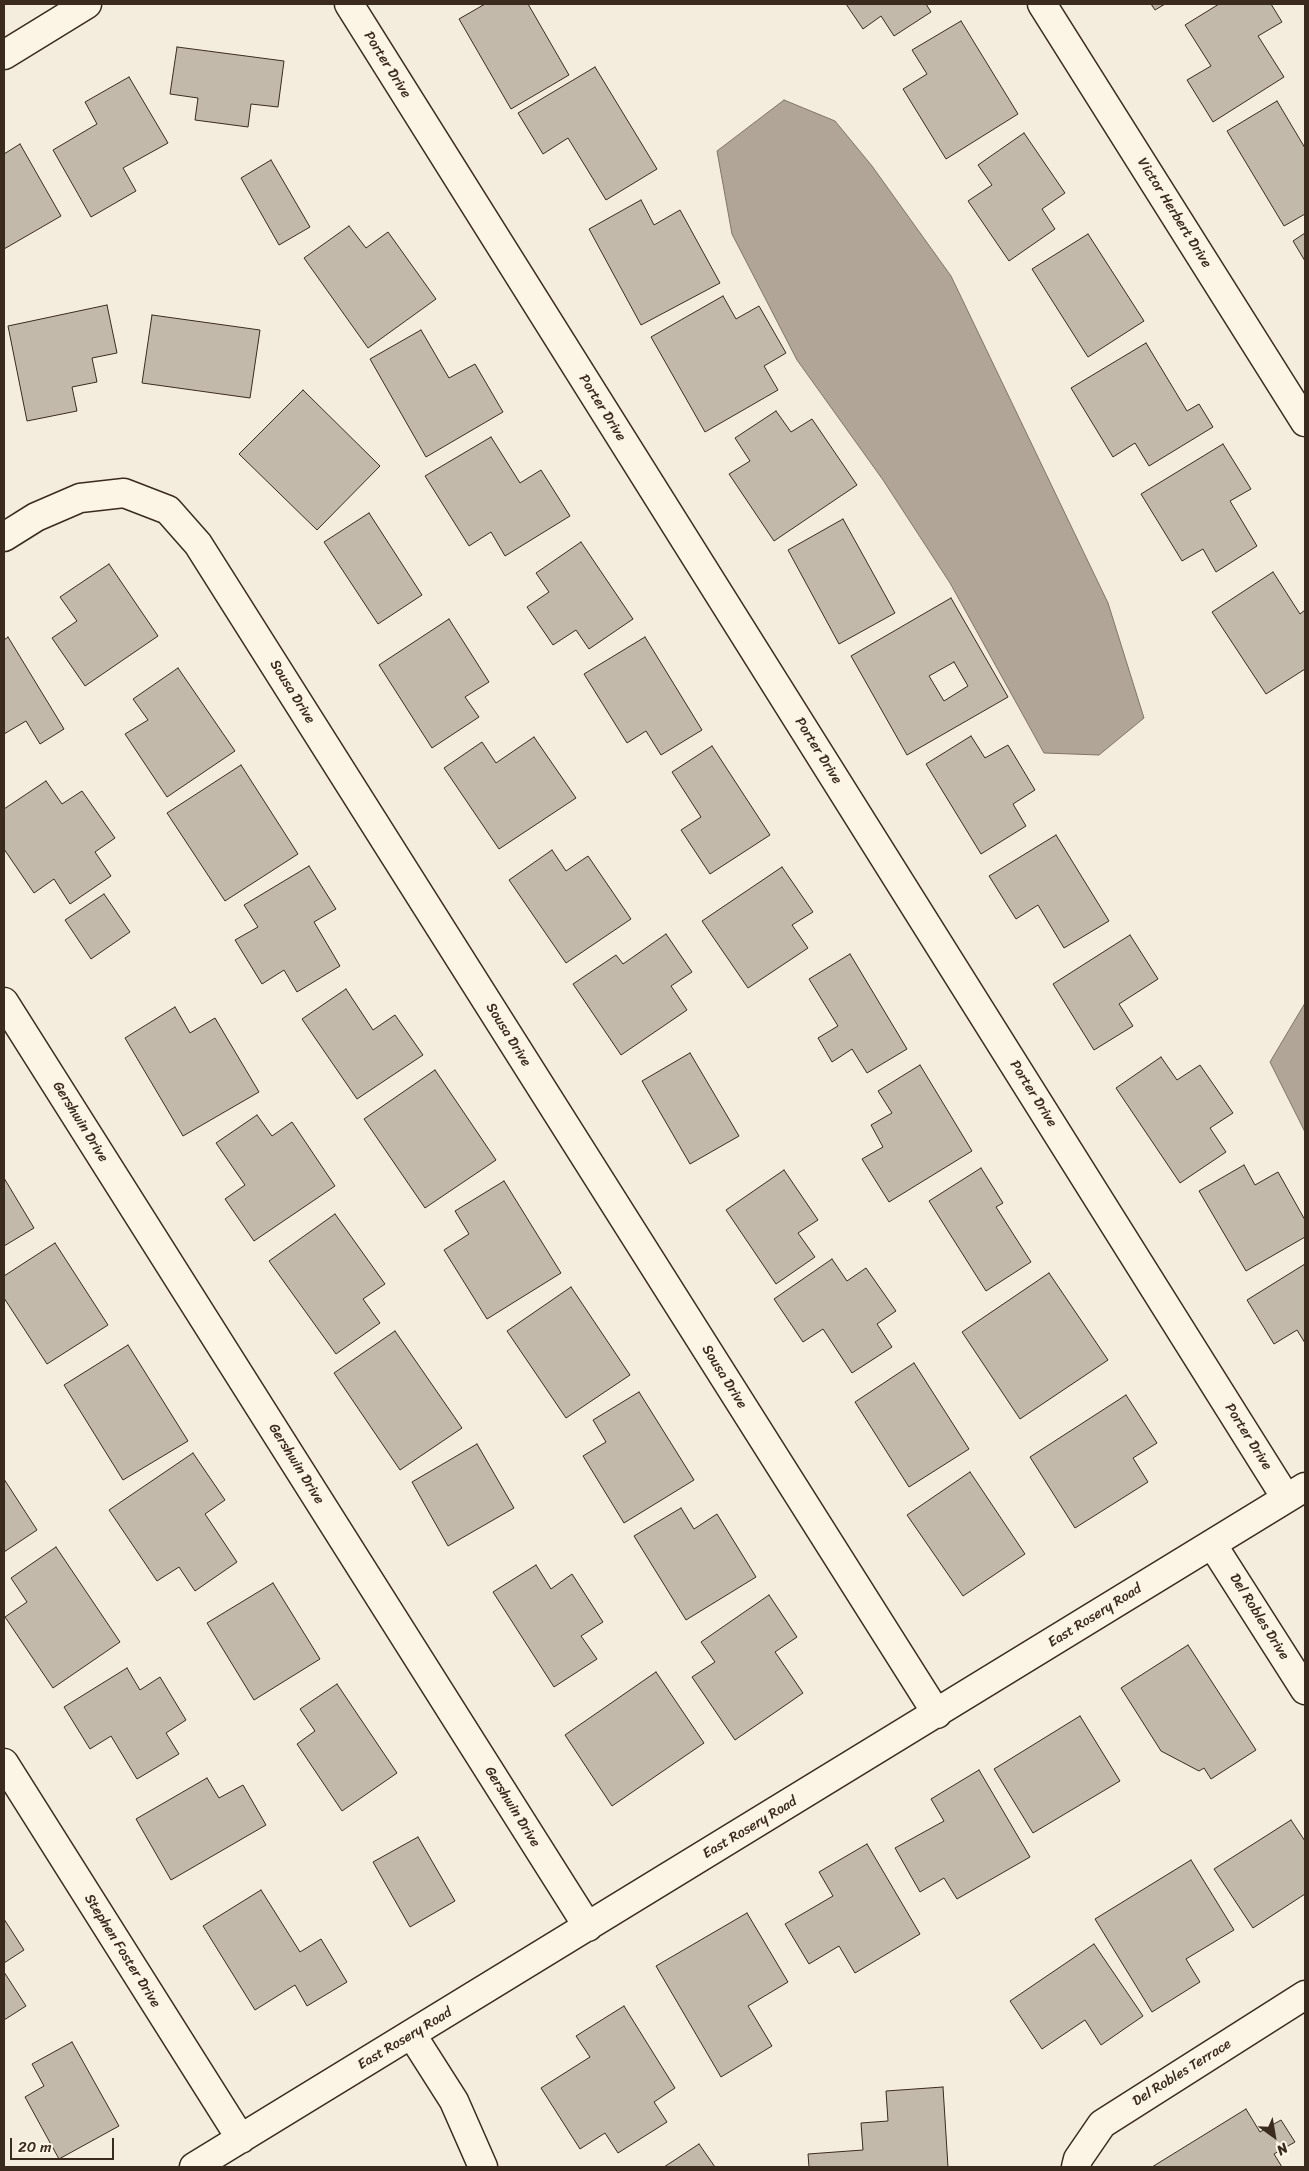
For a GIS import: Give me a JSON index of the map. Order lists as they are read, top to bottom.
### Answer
{
  "streets": {
    "street": [
      "Porter Drive",
      "Victor Herbert Drive",
      "Sousa Drive",
      "Gershwin Drive",
      "East Rosery Road",
      "Del Robles Drive",
      "Stephen Foster Drive",
      "Del Robles Terrace"
    ]
  },
  "crossings": [
    ["Porter Drive", "East Rosery Road"],
    ["Sousa Drive", "East Rosery Road"],
    ["Gershwin Drive", "East Rosery Road"],
    ["East Rosery Road", "Del Robles Drive"],
    ["East Rosery Road", "Stephen Foster Drive"]
  ],
  "scale_bar": "20 m",
  "north": "bottom right"
}
